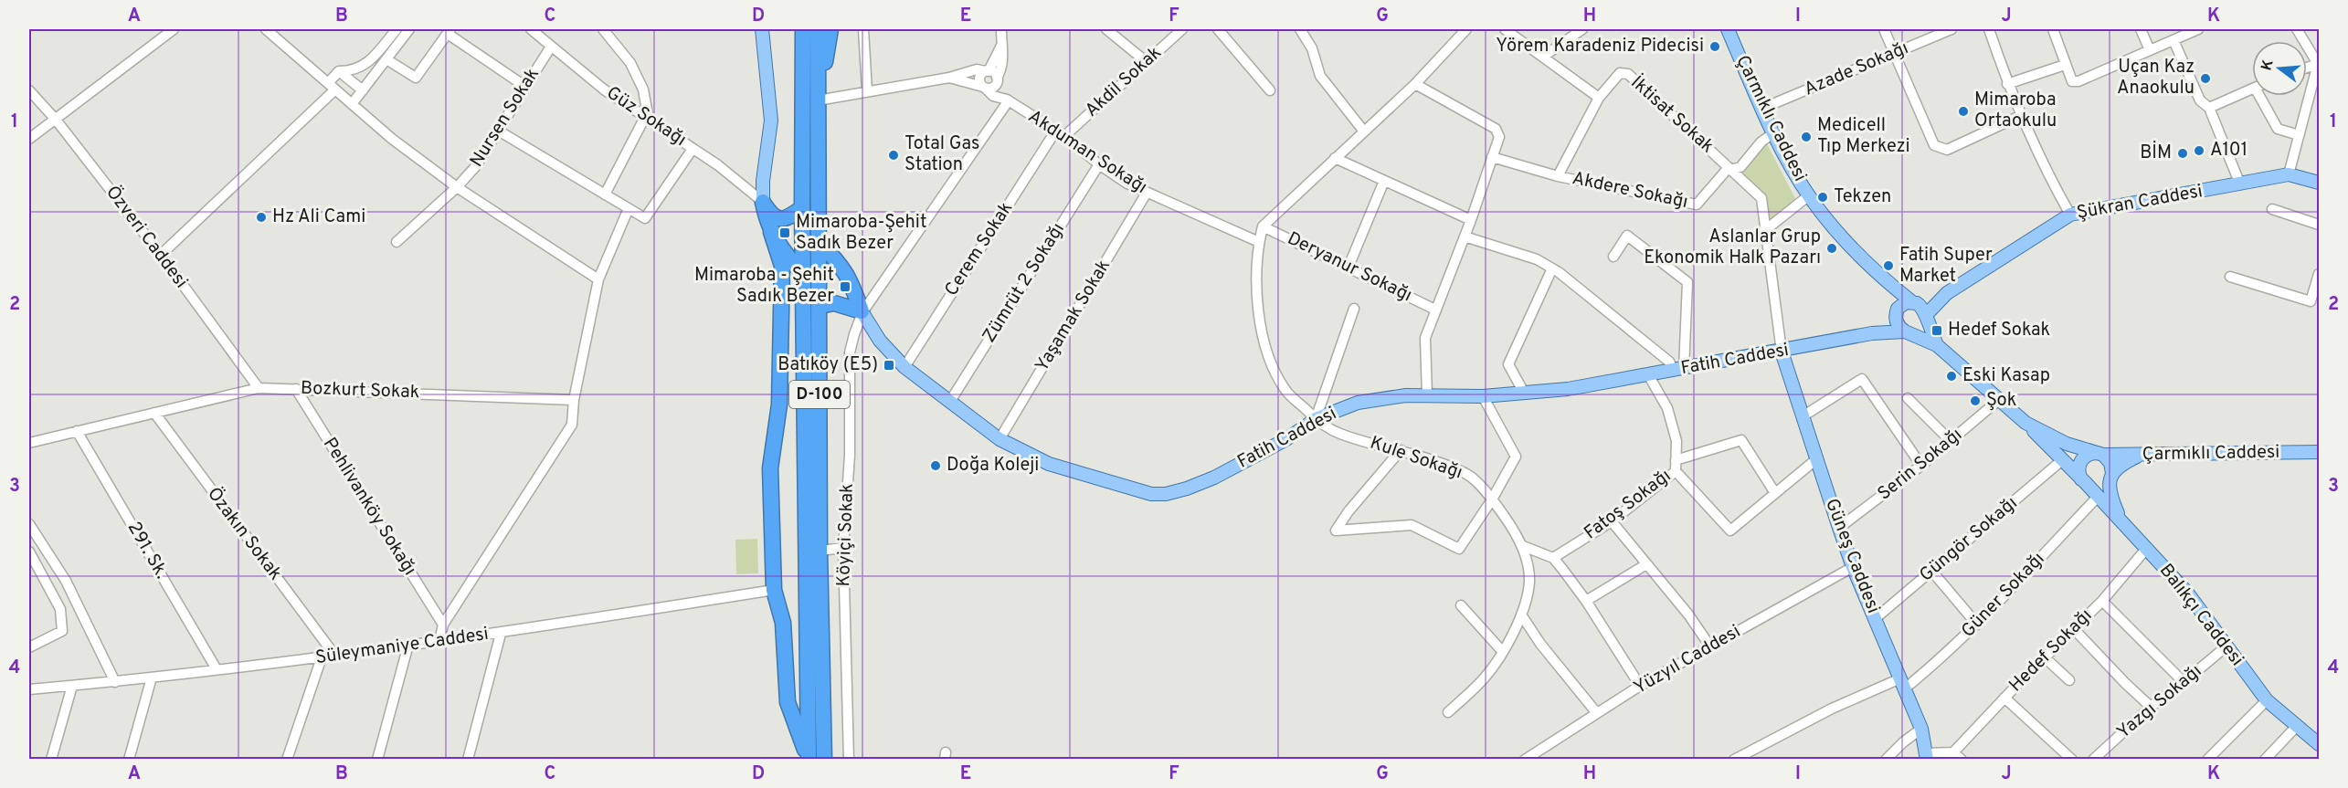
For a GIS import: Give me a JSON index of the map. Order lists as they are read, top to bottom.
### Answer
{
  "streets": {
    "highway": ["D-100"],
    "main road": [
      "Çarmıklı Caddesi",
      "Şükran Caddesi",
      "Fatih Caddesi",
      "Güneş Caddesi",
      "Balıkçı Caddesi"
    ],
    "street": [
      "Azade Sokağı",
      "Akdil Sokak",
      "İktisat Sokak",
      "Güz Sokağı",
      "Nursen Sokak",
      "Akduman Sokağı",
      "Akdere Sokağı",
      "Özveri Caddesi",
      "Cerem Sokak",
      "Deryanur Sokağı",
      "Zümrüt 2 Sokağı",
      "Yaşamak Sokak",
      "Bozkurt Sokak",
      "Kule Sokağı",
      "Serin Sokağı",
      "Fatoş Sokağı",
      "Pehlivanköy Sokağı",
      "Özakın Sokak",
      "Köyiçi Sokak",
      "Güngör Sokağı",
      "291. Sk.",
      "Güner Sokağı",
      "Süleymaniye Caddesi",
      "Hedef Sokağı",
      "Yüzyıl Caddesi",
      "Yazgı Sokağı"
    ]
  },
  "crossings": [
    ["Azade Sokağı", "Çarmıklı Caddesi"],
    ["Akdil Sokak", "Akduman Sokağı"],
    ["Akdil Sokak", "Cerem Sokak"],
    ["İktisat Sokak", "Akdere Sokağı"],
    ["İktisat Sokak", "Fatih Caddesi"],
    ["İktisat Sokak", "Güneş Caddesi"],
    ["Güz Sokağı", "Nursen Sokak"],
    ["Çarmıklı Caddesi", "Akdere Sokağı"],
    ["Çarmıklı Caddesi", "Serin Sokağı"],
    ["Çarmıklı Caddesi", "Balıkçı Caddesi"],
    ["Akduman Sokağı", "Cerem Sokak"],
    ["Akduman Sokağı", "Zümrüt 2 Sokağı"],
    ["Akduman Sokağı", "Yaşamak Sokak"],
    ["Akduman Sokağı", "Kule Sokağı"],
    ["Akduman Sokağı", "Köyiçi Sokak"],
    ["Özveri Caddesi", "Bozkurt Sokak"],
    ["Cerem Sokak", "Fatih Caddesi"],
    ["Deryanur Sokağı", "Kule Sokağı"],
    ["Zümrüt 2 Sokağı", "Fatih Caddesi"],
    ["Yaşamak Sokak", "Fatih Caddesi"],
    ["Fatih Caddesi", "Kule Sokağı"],
    ["Fatih Caddesi", "Fatoş Sokağı"],
    ["Fatih Caddesi", "Köyiçi Sokak"],
    ["Fatih Caddesi", "Güneş Caddesi"],
    ["Bozkurt Sokak", "Pehlivanköy Sokağı"],
    ["Bozkurt Sokak", "Özakın Sokak"],
    ["Bozkurt Sokak", "291. Sk."],
    ["Serin Sokağı", "Güneş Caddesi"],
    ["Özakın Sokak", "Süleymaniye Caddesi"],
    ["Güngör Sokağı", "Güneş Caddesi"],
    ["Güngör Sokağı", "Balıkçı Caddesi"],
    ["291. Sk.", "Süleymaniye Caddesi"],
    ["Güneş Caddesi", "Güner Sokağı"],
    ["Güneş Caddesi", "Yüzyıl Caddesi"],
    ["Güner Sokağı", "Balıkçı Caddesi"],
    ["Balıkçı Caddesi", "Hedef Sokağı"],
    ["Balıkçı Caddesi", "Yazgı Sokağı"]
  ],
  "places": {
    "other": [
      "Yörem Karadeniz Pidecisi",
      "Uçan Kaz Anaokulu",
      "Mimaroba Ortaokulu",
      "Medicell Tıp Merkezi",
      "A101",
      "BİM",
      "Total Gas Station",
      "Tekzen",
      "Hz Ali Cami",
      "Aslanlar Grup Ekonomik Halk Pazarı",
      "Fatih Super Market",
      "Eski Kasap",
      "Şok",
      "Doğa Koleji"
    ],
    "transit": [
      "Mimaroba-Şehit Sadık Bezer",
      "Mimaroba - Şehit Sadık Bezer",
      "Hedef Sokak",
      "Batıköy (E5)"
    ]
  },
  "north": "left",
  "grid": {
    "columns": [
      "A",
      "B",
      "C",
      "D",
      "E",
      "F",
      "G",
      "H",
      "I",
      "J",
      "K"
    ],
    "rows": [
      "1",
      "2",
      "3",
      "4"
    ]
  }
}
